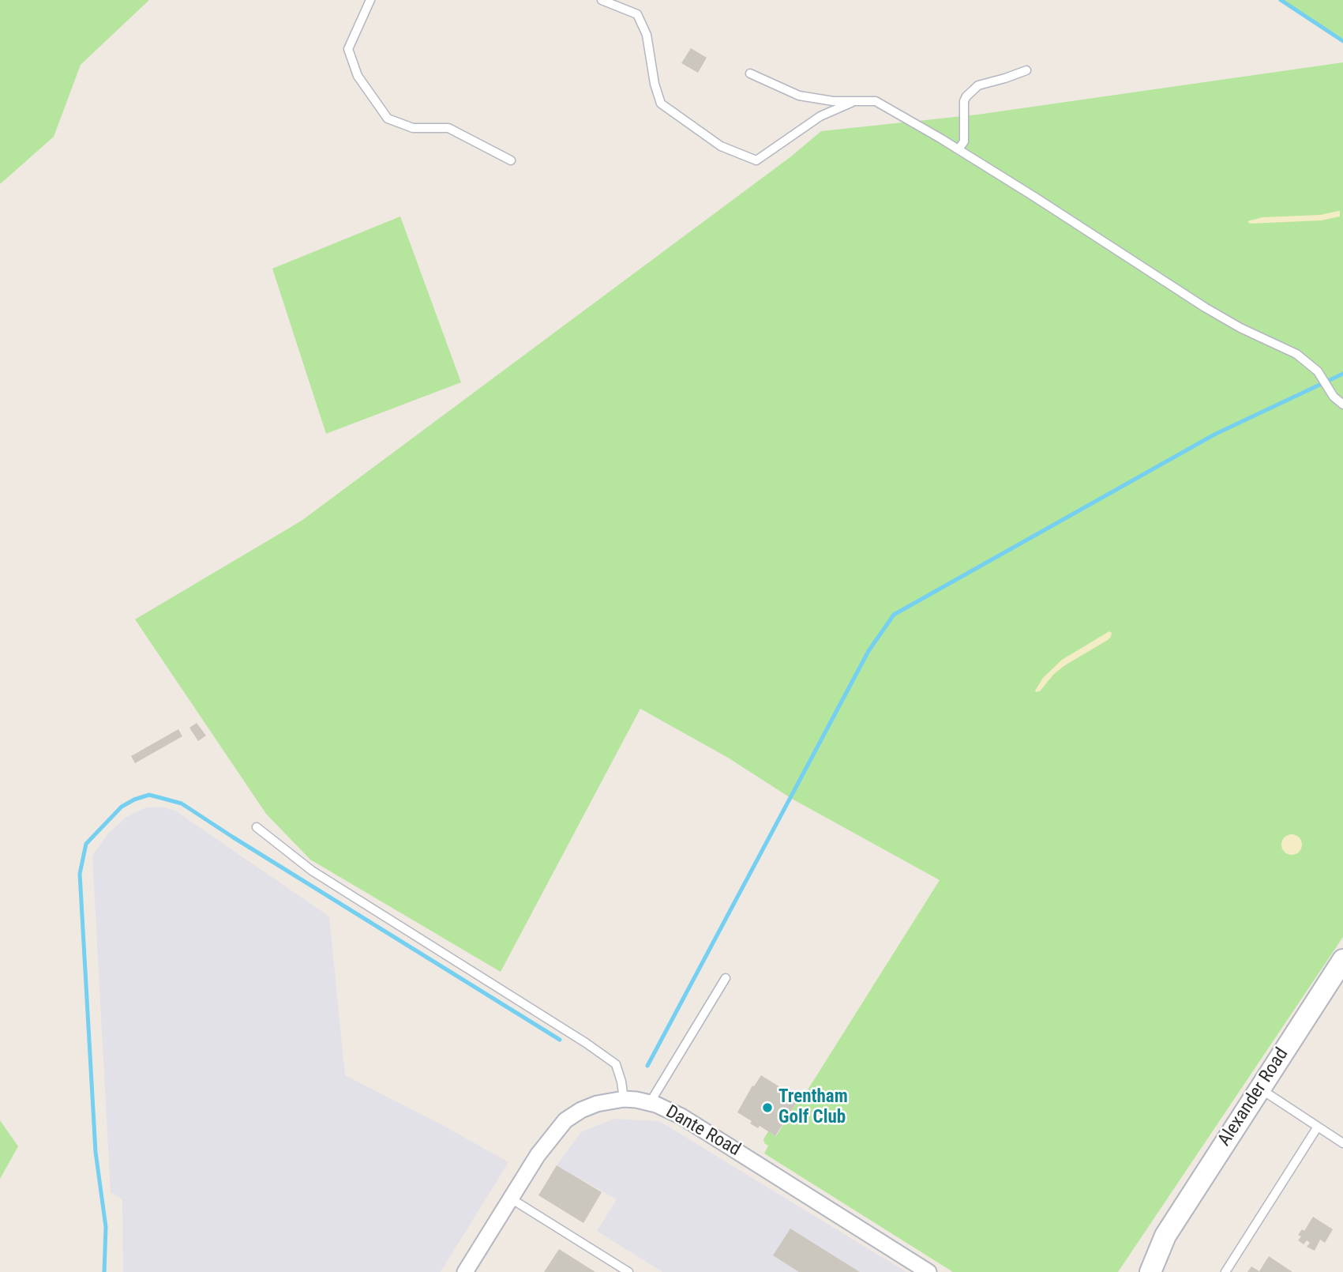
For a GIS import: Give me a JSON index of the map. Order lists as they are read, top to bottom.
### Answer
{
  "streets": {
    "street": ["Alexander Road", "Dante Road"]
  },
  "places": ["Trentham Golf Club"]
}
